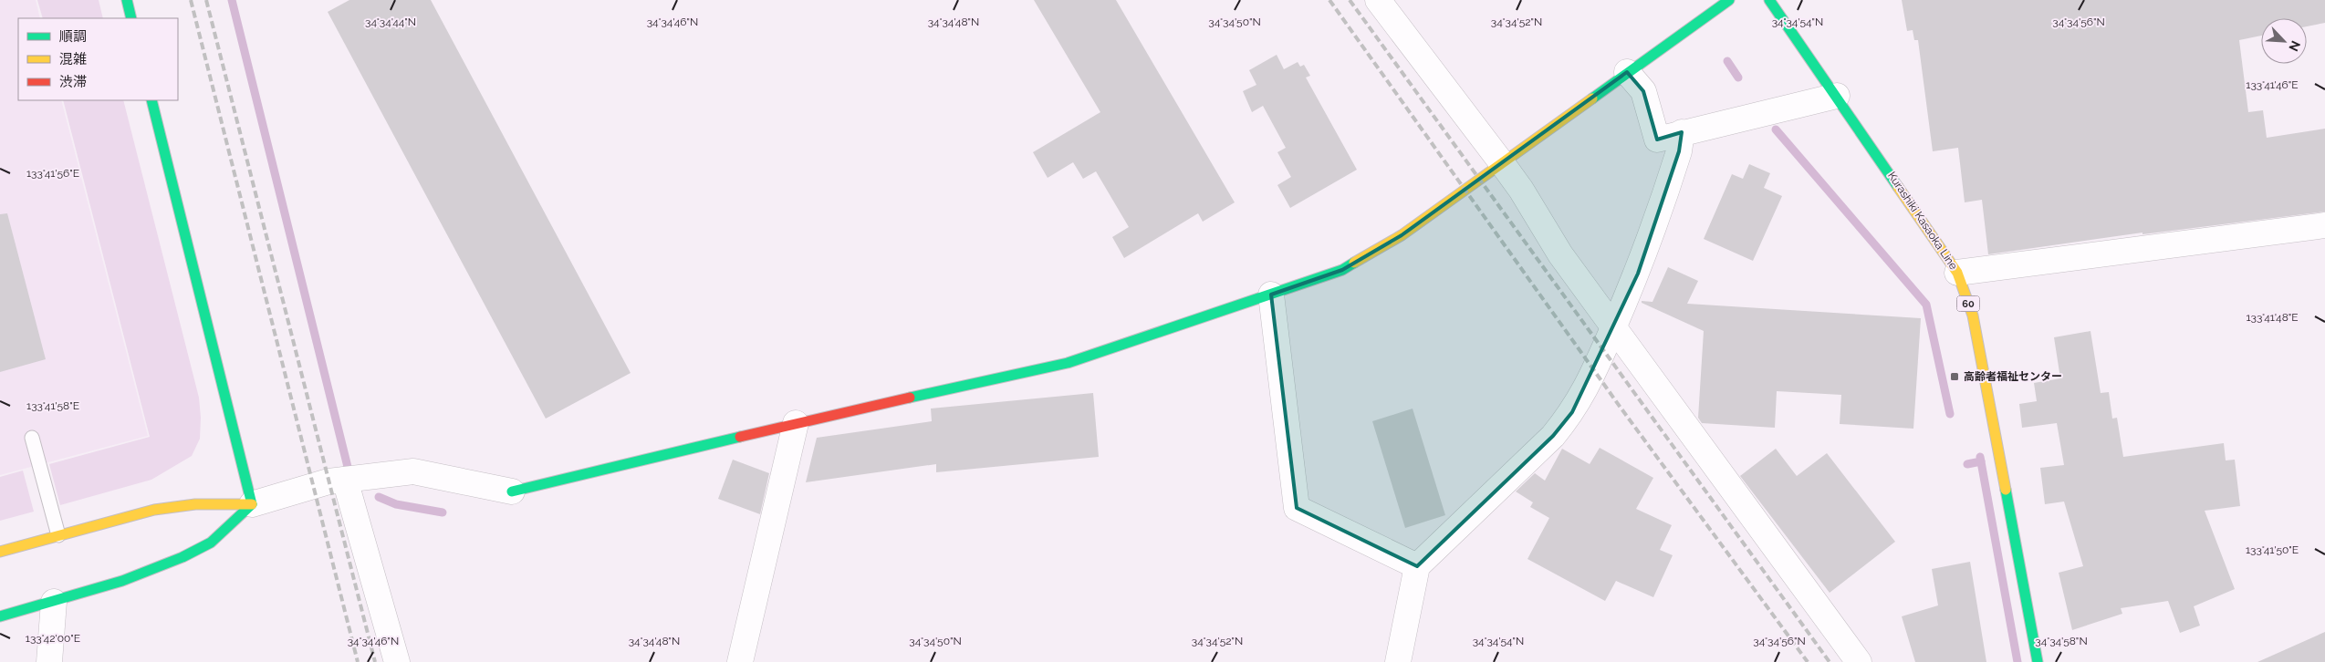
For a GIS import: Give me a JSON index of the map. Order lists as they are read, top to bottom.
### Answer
{
  "streets": {
    "street": ["Kurashiki Kasaoka Line", "60"]
  },
  "places": {
    "transit": ["高齢者福祉センター"]
  },
  "legend": ["順調", "混雑", "渋滞"],
  "north": "bottom right",
  "coordinates": [
    "34°34'44\"N",
    "34°34'46\"N",
    "34°34'48\"N",
    "34°34'50\"N",
    "34°34'52\"N",
    "34°34'54\"N",
    "34°34'56\"N",
    "133°41'46\"E",
    "133°41'56\"E",
    "133°41'48\"E",
    "133°41'58\"E",
    "133°41'50\"E",
    "133°42'00\"E",
    "34°34'58\"N"
  ]
}
